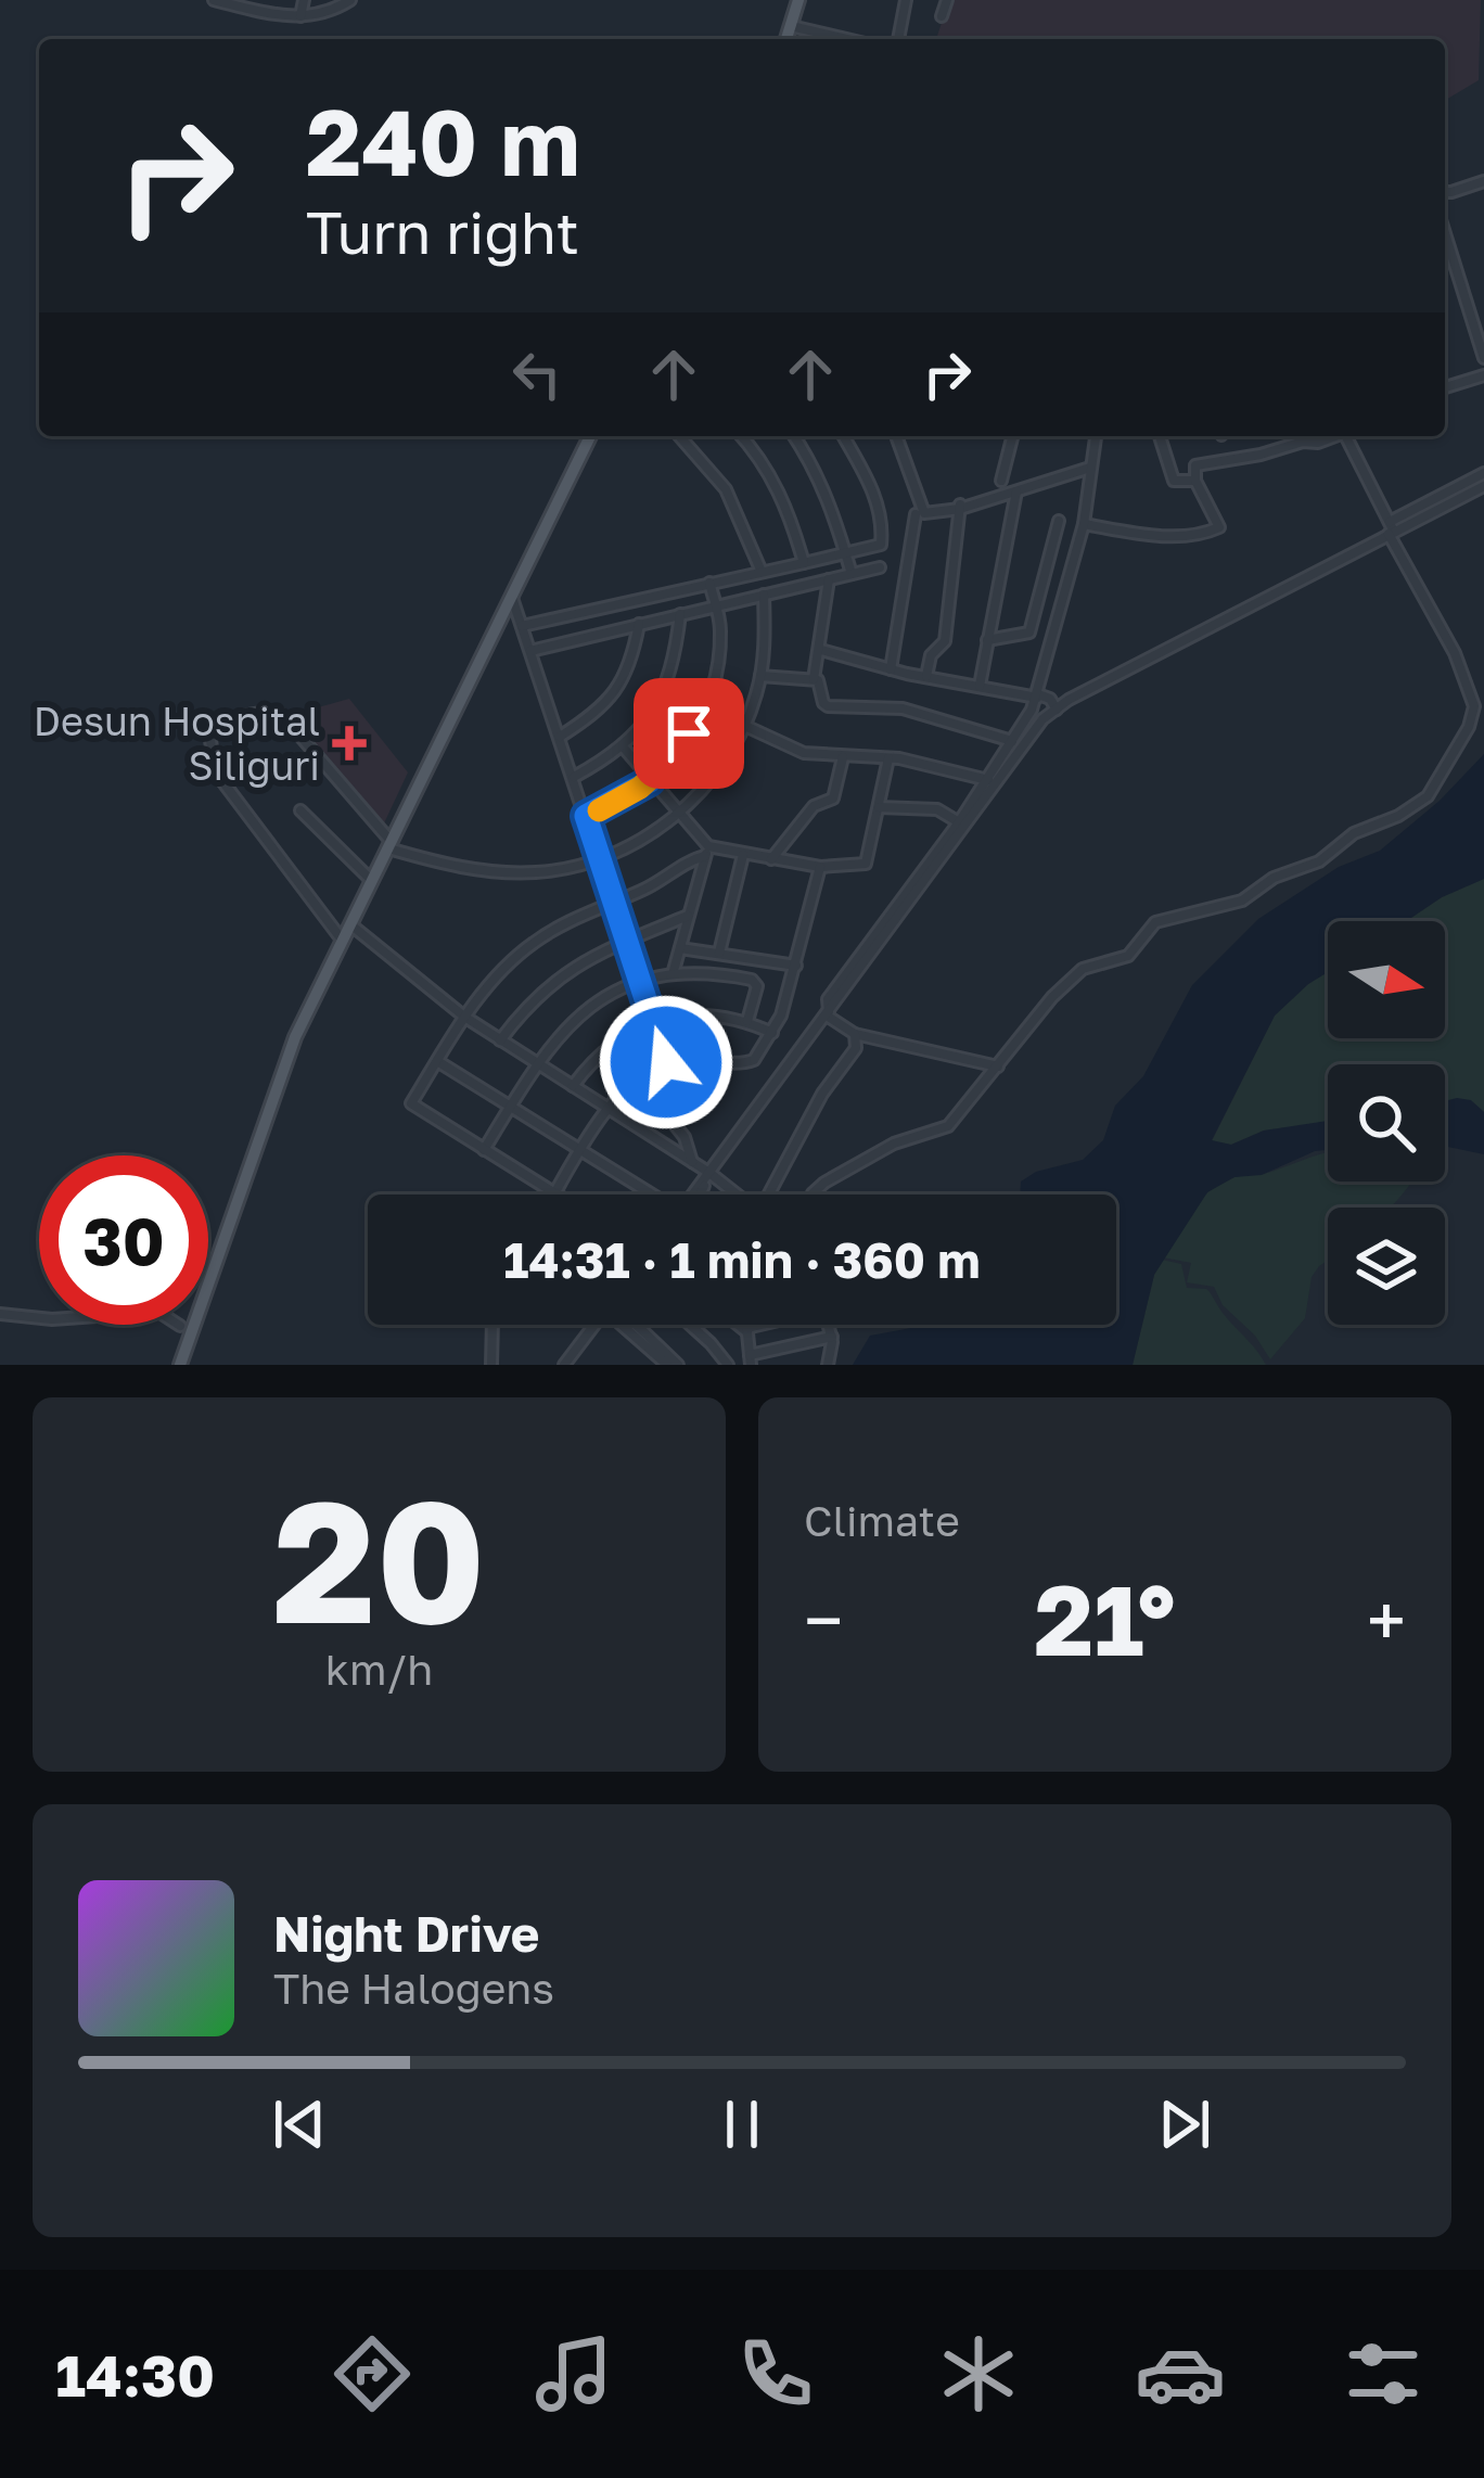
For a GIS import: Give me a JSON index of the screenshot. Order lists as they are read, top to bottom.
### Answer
{
  "places": {
    "health": ["Desun Hospital Siliguri"]
  },
  "north": "right",
  "page": {
    "turn": ["240 m", "Turn right"],
    "limit": "30",
    "trip": "14:31 · 1 min · 360 m",
    "tile": [
      ["20", "km/h"],
      "Climate"
    ],
    "heat": ["−", "21°", "+"],
    "song": ["Night Drive", "The Halogens"],
    "tabs": "14:30"
  }
}
